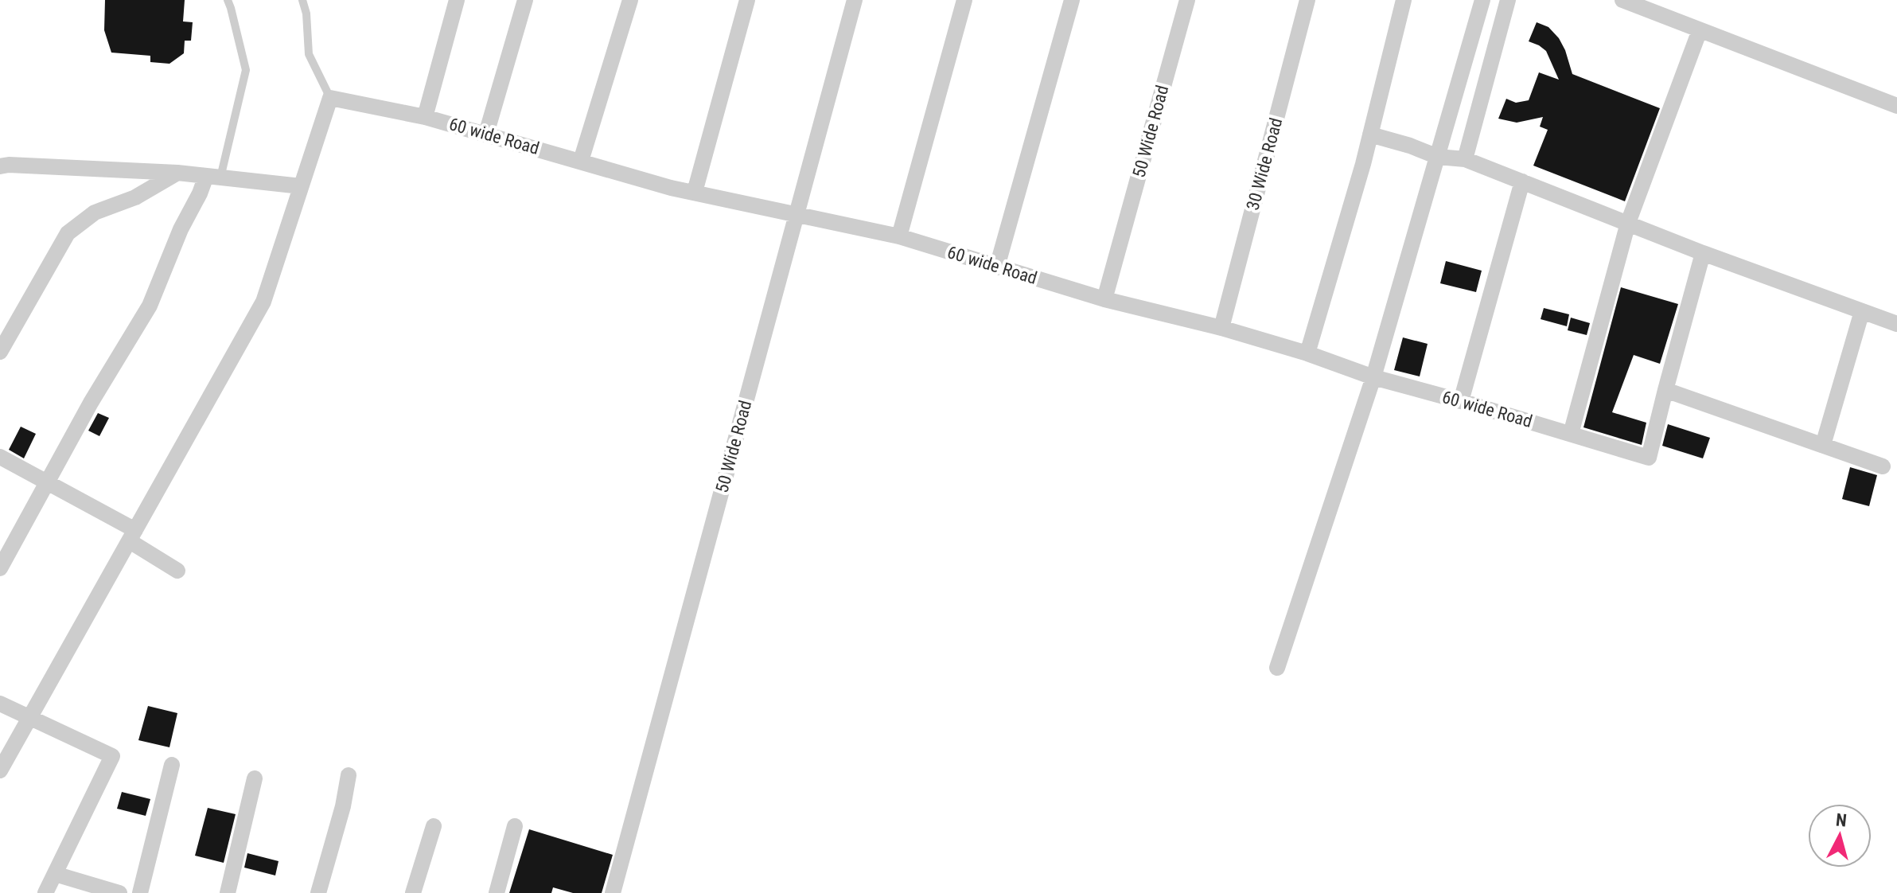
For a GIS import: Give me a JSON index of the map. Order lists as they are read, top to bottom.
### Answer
{
  "streets": {
    "street": ["50 Wide Road", "60 wide Road", "30 Wide Road"]
  },
  "crossings": [
    ["50 Wide Road", "60 wide Road"],
    ["60 wide Road", "30 Wide Road"]
  ],
  "north": "top"
}
